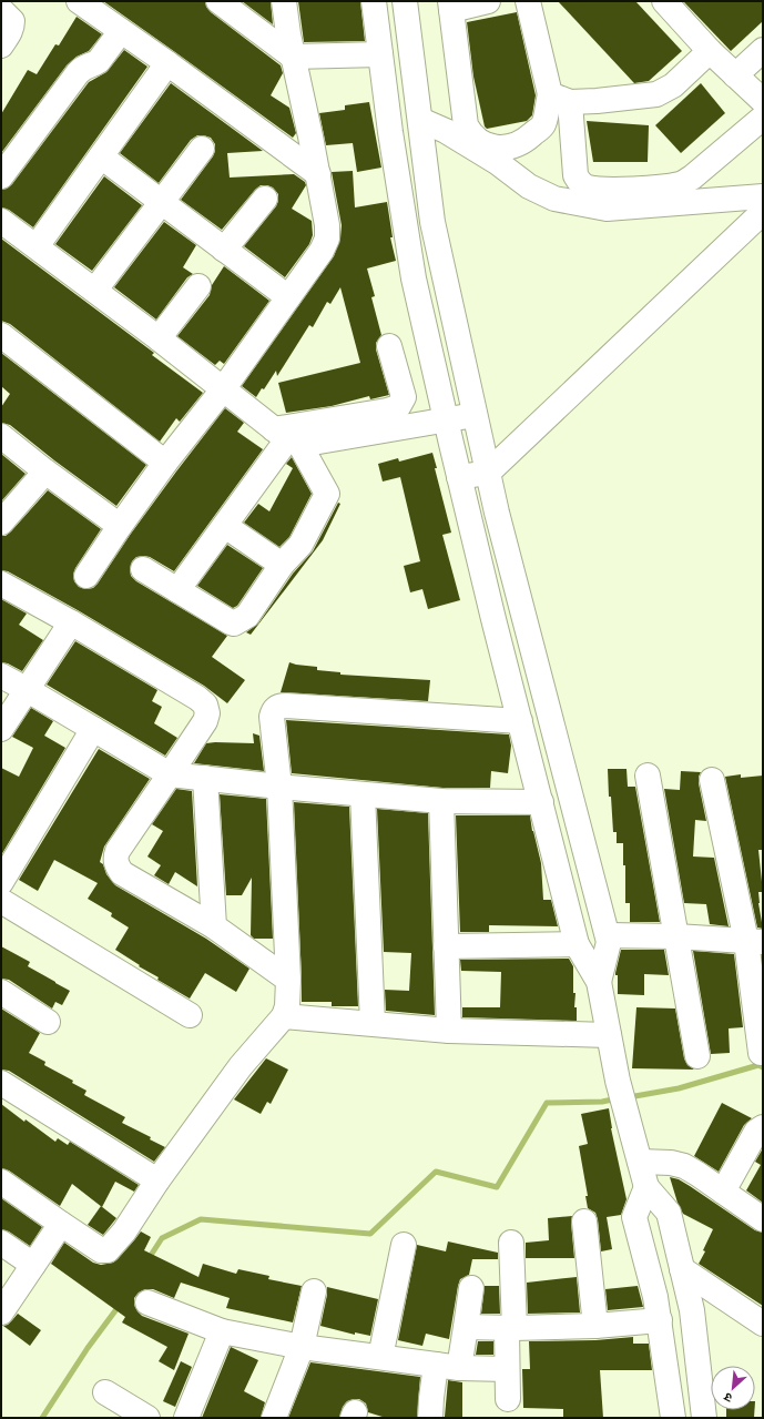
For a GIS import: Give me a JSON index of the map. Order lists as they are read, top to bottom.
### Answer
{
  "north": "bottom left"
}
